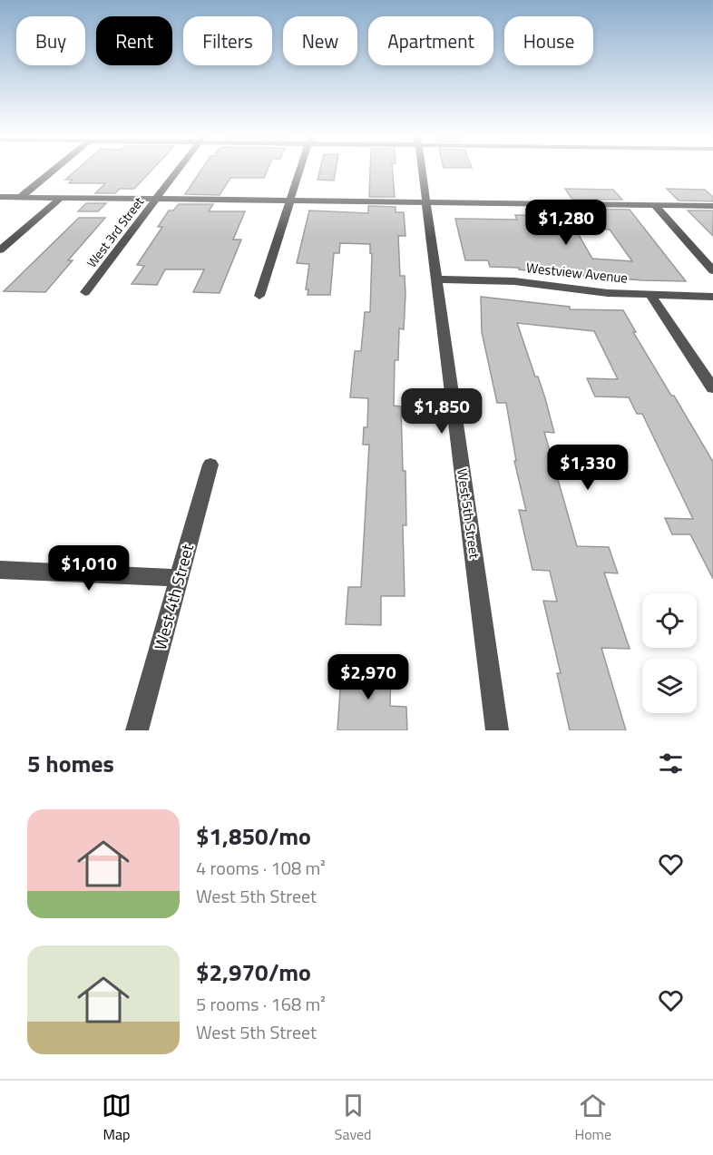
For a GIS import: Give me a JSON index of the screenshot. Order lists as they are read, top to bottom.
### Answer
{
  "streets": {
    "street": [
      "West 3rd Street",
      "Westview Avenue",
      "West 5th Street",
      "West 4th Street"
    ]
  },
  "crossings": [
    ["Westview Avenue", "West 5th Street"]
  ],
  "page": {
    "chip": [
      "Buy",
      "Rent",
      "Filters",
      "New",
      "Apartment",
      "House"
    ],
    "price": [
      "$1,280",
      "$1,850",
      "$1,330",
      "$1,010",
      "$2,970"
    ],
    "heading": "5 homes",
    "list": [
      {
        "name": "$1,850/mo",
        "note": "4 rooms · 108 m² · West 5th Street"
      },
      {
        "name": "$2,970/mo",
        "note": "5 rooms · 168 m² · West 5th Street"
      }
    ],
    "tabs": ["Map", "Saved", "Home"]
  }
}
